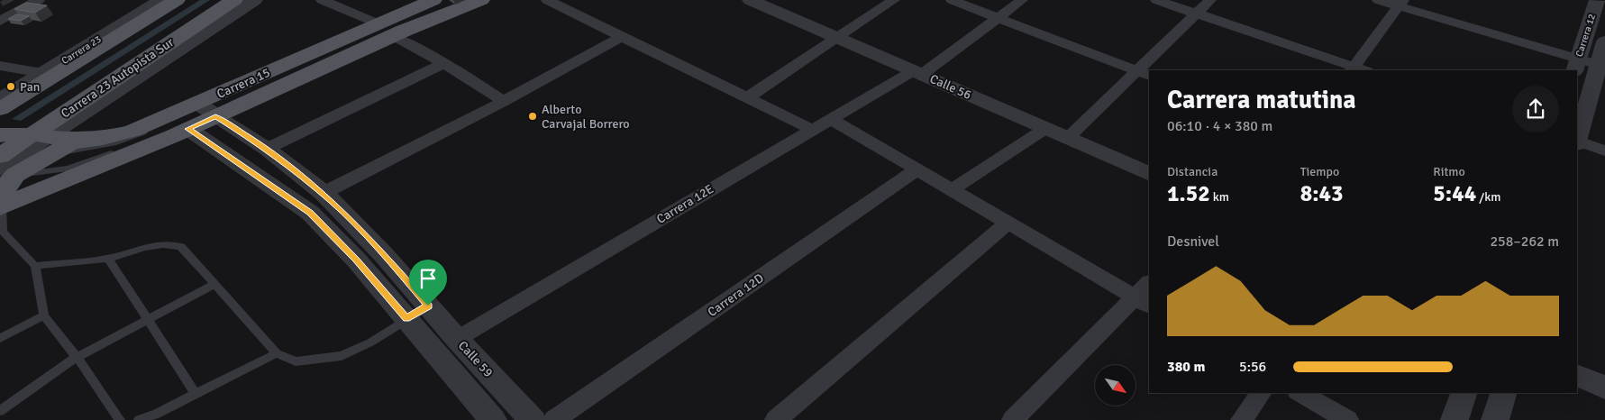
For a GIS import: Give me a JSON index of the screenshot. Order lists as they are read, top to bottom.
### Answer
{
  "streets": {
    "main road": ["Carrera 23 Autopista Sur", "Carrera 15"],
    "street": [
      "Carrera 12",
      "Carrera 23",
      "Calle 56",
      "Carrera 12E",
      "Carrera 12D",
      "Calle 59"
    ]
  },
  "crossings": [
    ["Carrera 23 Autopista Sur", "Carrera 15"],
    ["Carrera 15", "Calle 59"],
    ["Calle 56", "Carrera 12E"],
    ["Carrera 12E", "Calle 59"]
  ],
  "places": ["Pan", "Alberto Carvajal Borrero"],
  "north": "bottom right",
  "page": {
    "heading": ["Carrera matutina", "06:10 · 4 × 380 m"],
    "stats": [
      ["Distancia", "1.52 km"],
      ["Tiempo", "8:43"],
      ["Ritmo", "5:44 /km"]
    ],
    "chart": ["Desnivel", "258–262 m"],
    "list": [
      {
        "name": "380 m",
        "note": "5:56"
      }
    ]
  }
}
